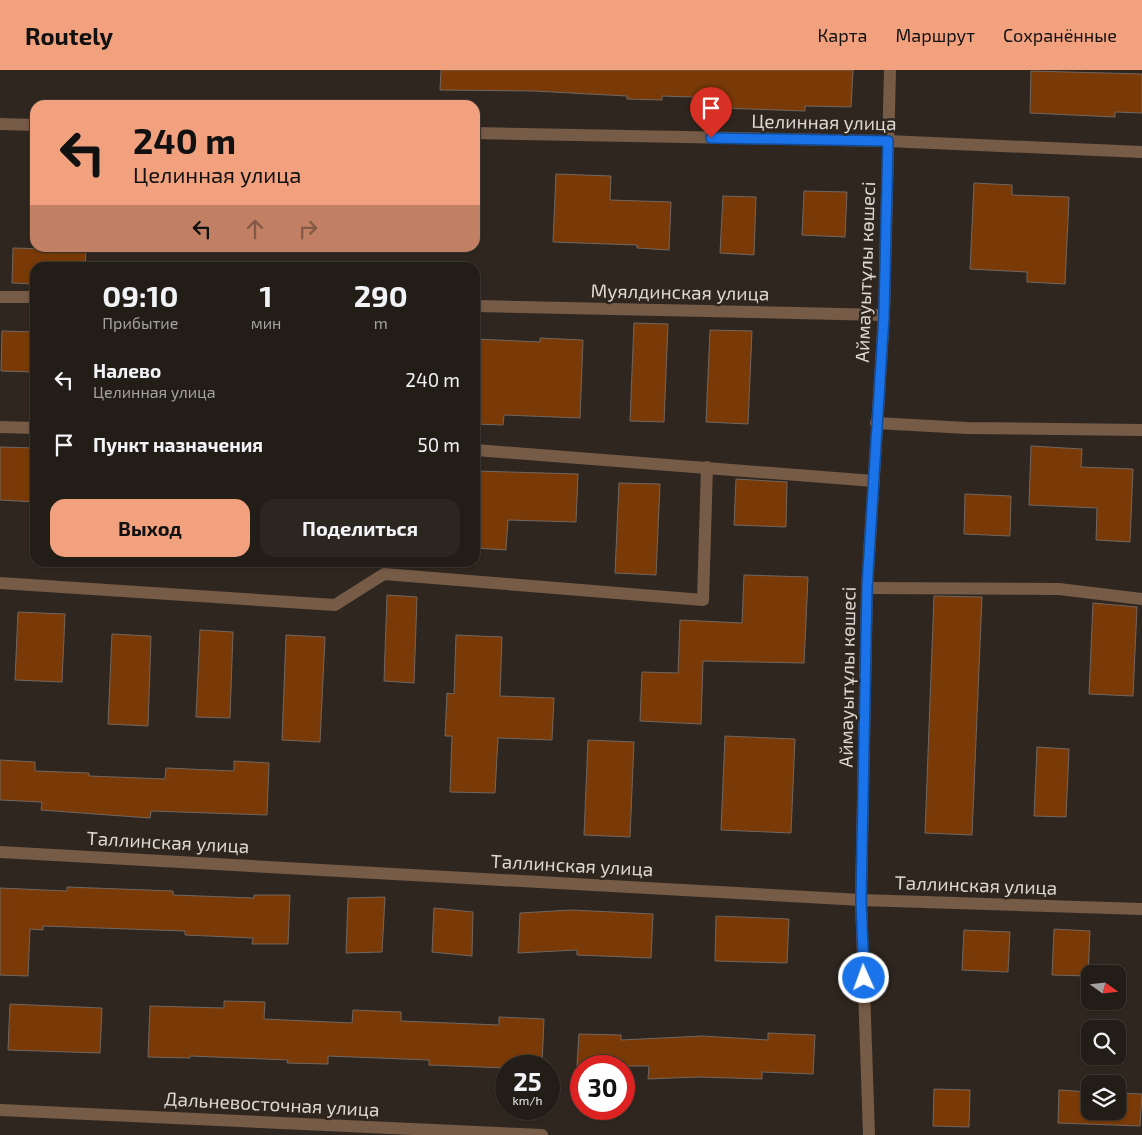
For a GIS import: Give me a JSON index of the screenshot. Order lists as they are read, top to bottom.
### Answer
{
  "streets": {
    "street": [
      "Целинная улица",
      "Аймауытұлы көшесі",
      "Муялдинская улица",
      "Таллинская улица",
      "Дальневосточная улица"
    ]
  },
  "crossings": [
    ["Целинная улица", "Аймауытұлы көшесі"],
    ["Аймауытұлы көшесі", "Муялдинская улица"],
    ["Аймауытұлы көшесі", "Таллинская улица"]
  ],
  "north": "right",
  "page": {
    "header": "Routely",
    "nav": ["Карта", "Маршрут", "Сохранённые"],
    "turn": ["240 m", "Целинная улица"],
    "eta": [
      "09:10",
      "Прибытие",
      "1",
      "мин",
      "290",
      "m"
    ],
    "list": [
      {
        "name": "Налево",
        "note": "Целинная улица",
        "value": "240 m"
      },
      {
        "name": "Пункт назначения",
        "value": "50 m"
      }
    ],
    "buttons": ["Выход", "Поделиться"],
    "speed": "25 km/h",
    "limit": "30"
  }
}
